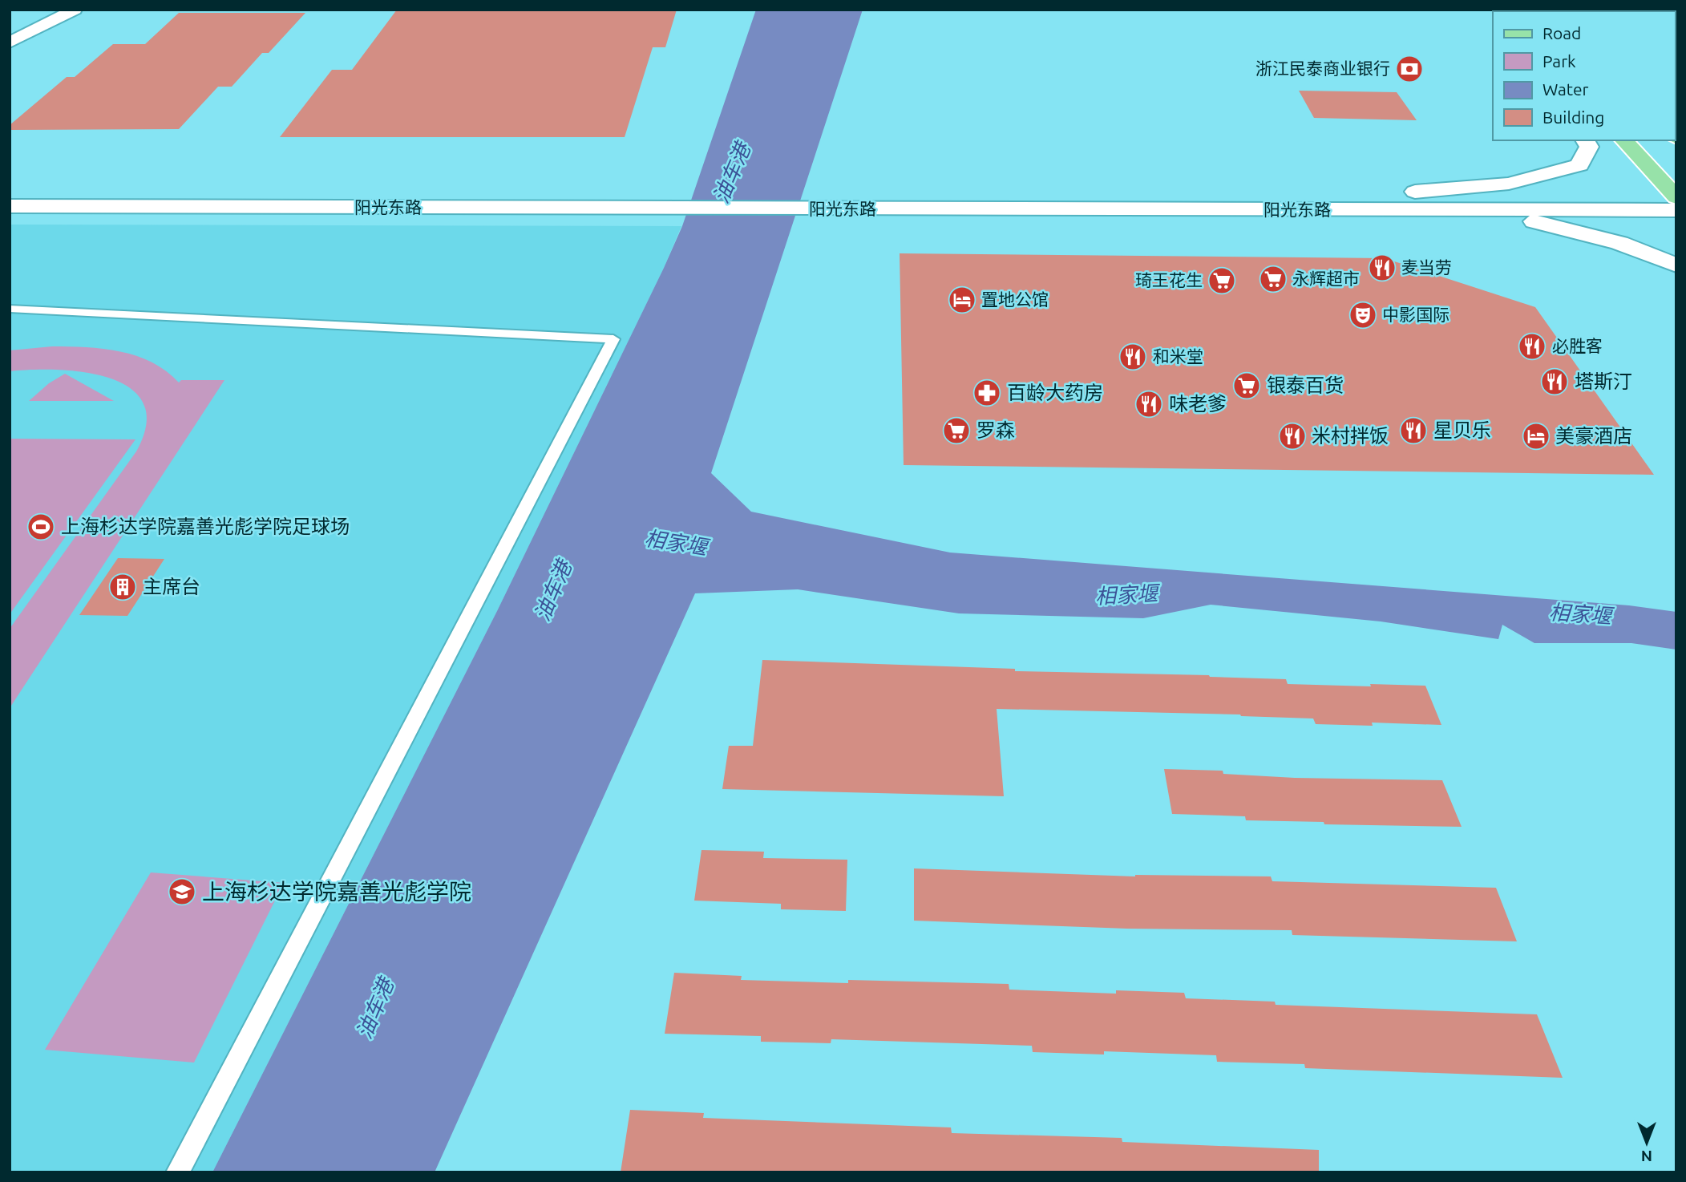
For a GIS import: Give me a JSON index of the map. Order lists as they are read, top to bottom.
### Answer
{
  "streets": {
    "main road": ["阳光东路"]
  },
  "water": ["油车港", "相家堰"],
  "places": {
    "bank": ["浙江民泰商业银行"],
    "restaurant": [
      "麦当劳",
      "必胜客",
      "和米堂",
      "塔斯汀",
      "味老爹",
      "星贝乐",
      "米村拌饭"
    ],
    "supermarket": [
      "永辉超市",
      "琦王花生",
      "银泰百货",
      "罗森"
    ],
    "hotel": ["置地公馆", "美豪酒店"],
    "theatre": ["中影国际"],
    "pharmacy": ["百龄大药房"],
    "sports": ["上海杉达学院嘉善光彪学院足球场"],
    "building": ["主席台"],
    "school or university": ["上海杉达学院嘉善光彪学院"]
  },
  "legend": [
    "Road",
    "Park",
    "Water",
    "Building"
  ],
  "north": "bottom"
}
